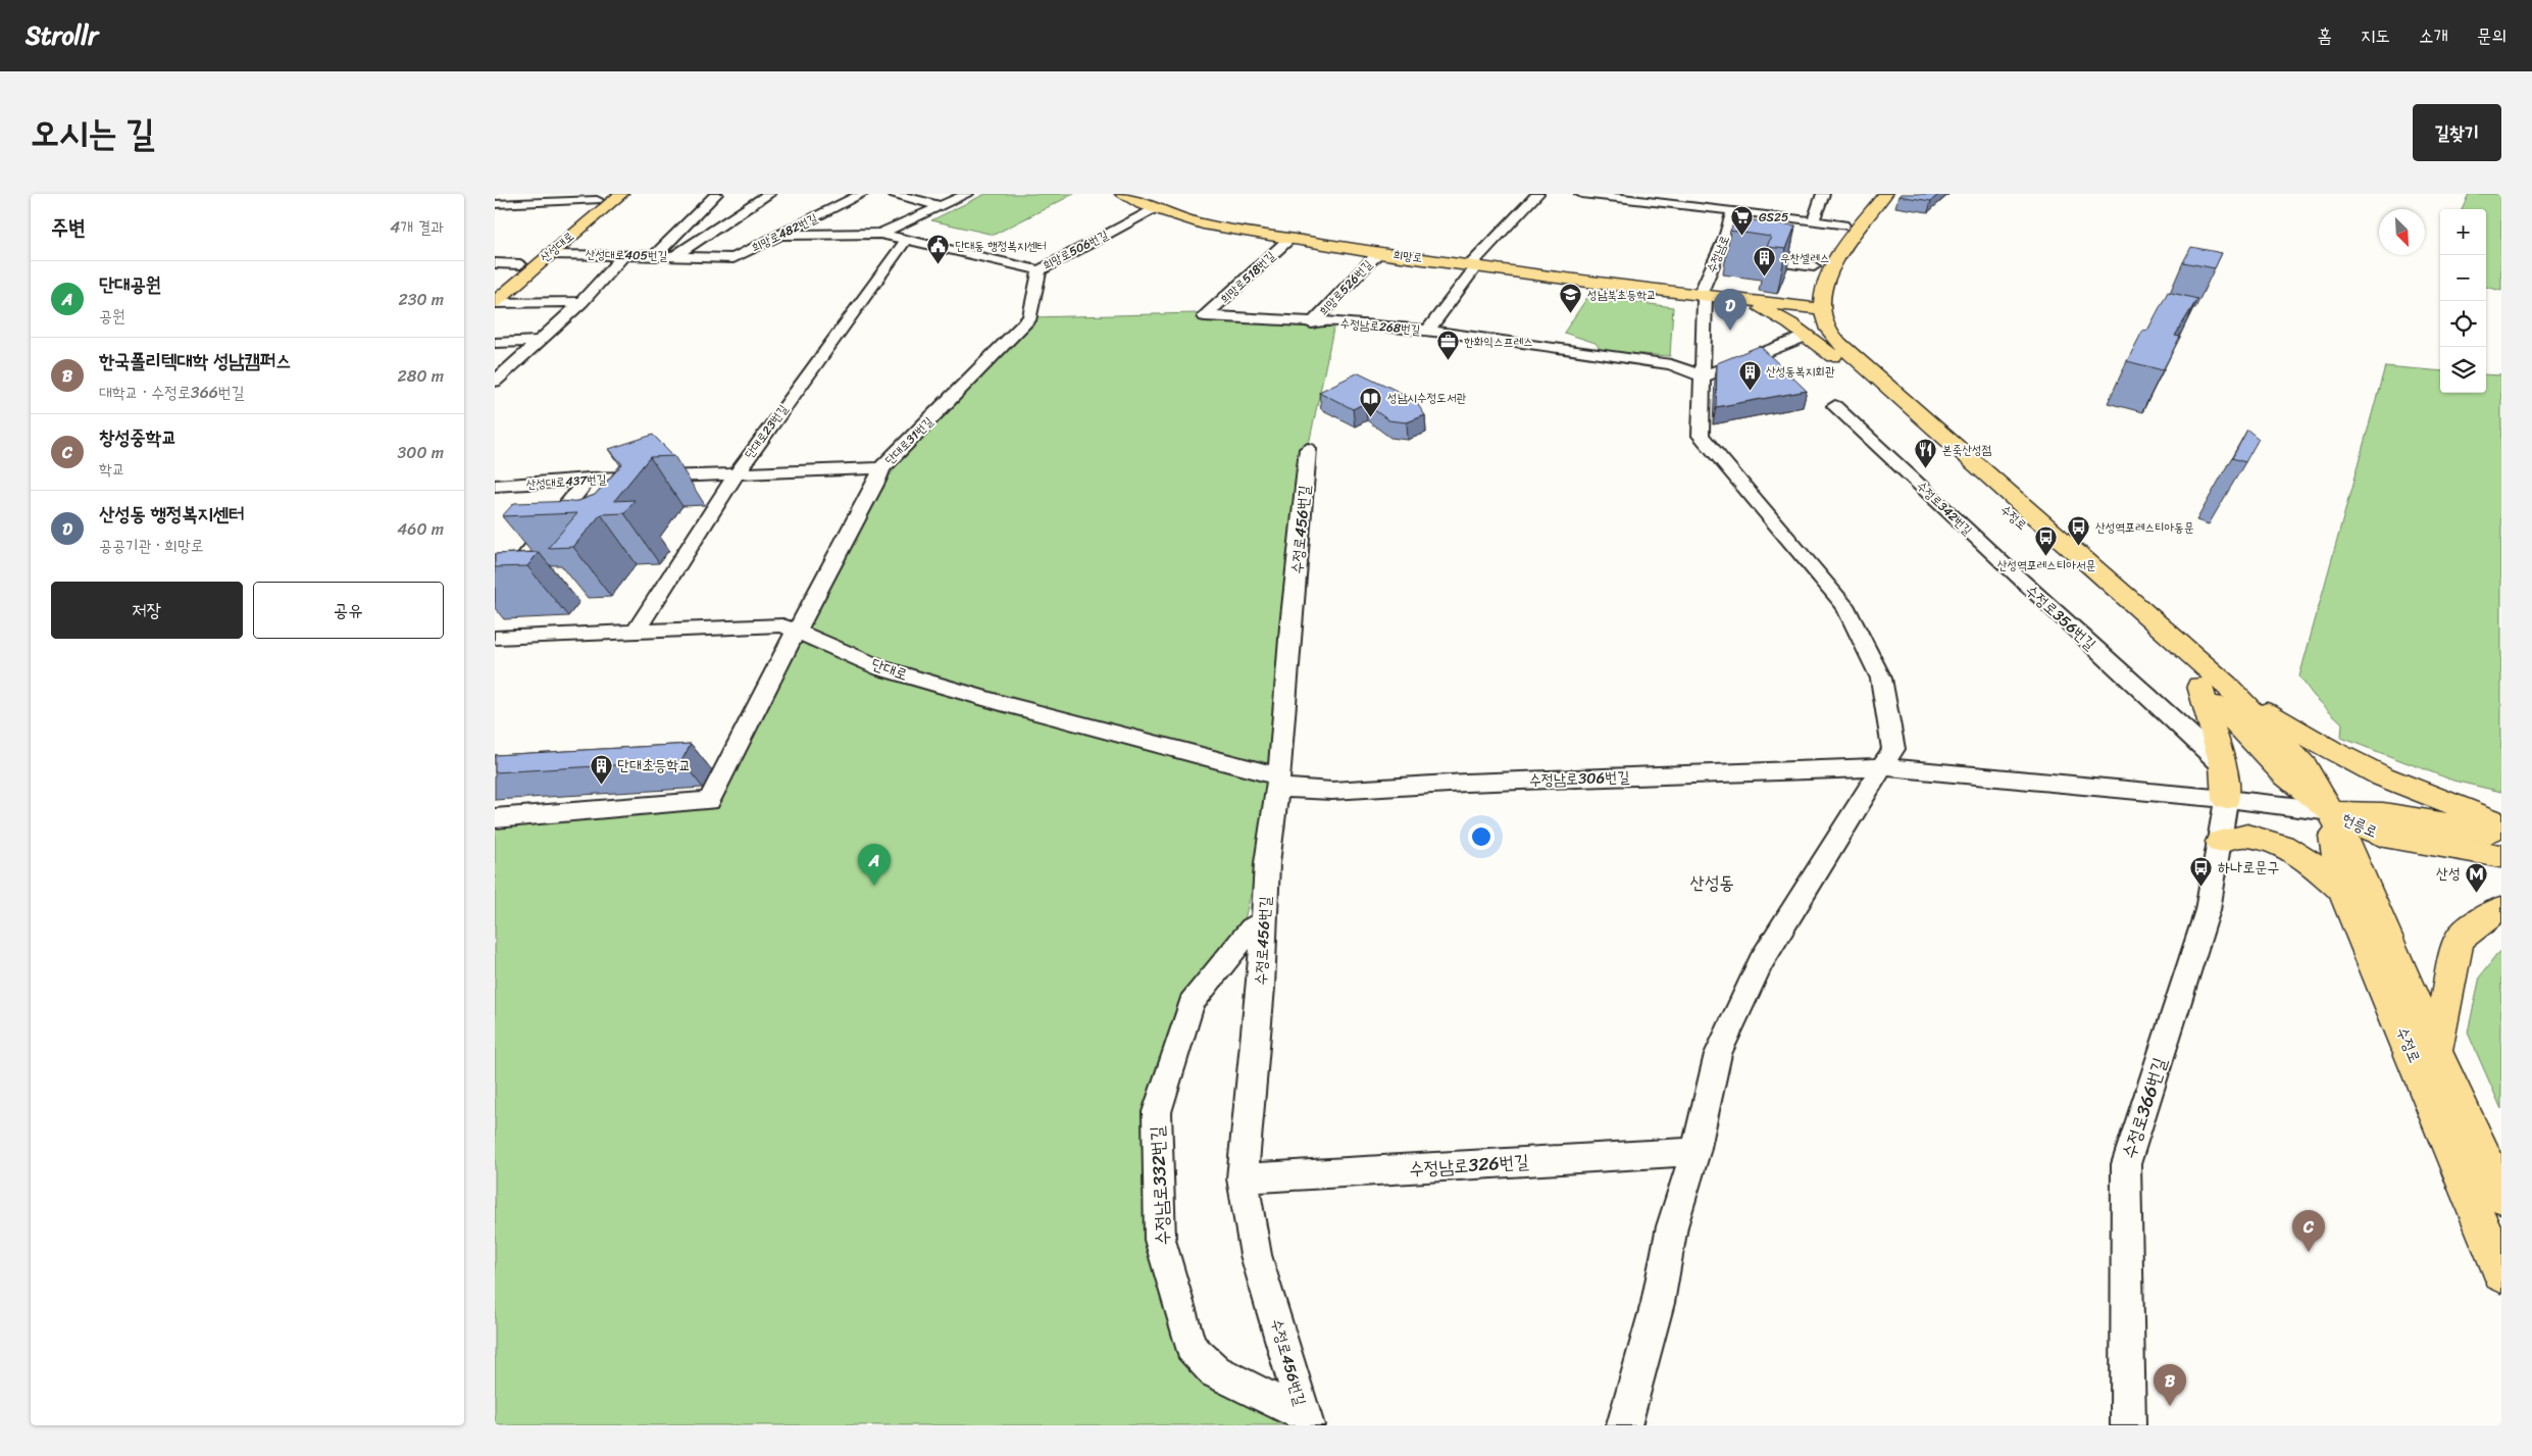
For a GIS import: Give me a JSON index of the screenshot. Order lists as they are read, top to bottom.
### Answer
{
  "streets": {
    "main road": [
      "산성대로",
      "희망로",
      "수정로",
      "헌릉로"
    ],
    "street": [
      "희망로482번길",
      "희망로506번길",
      "수정남로",
      "산성대로405번길",
      "희망로518번길",
      "희망로526번길",
      "수정남로268번길",
      "단대로23번길",
      "단대로31번길",
      "산성대로437번길",
      "수정로342번길",
      "수정로456번길",
      "수정로356번길",
      "단대로",
      "수정남로306번길",
      "수정로366번길",
      "수정남로326번길",
      "수정남로332번길"
    ]
  },
  "crossings": [
    ["희망로482번길", "희망로506번길"],
    ["희망로482번길", "산성대로405번길"],
    ["산성대로", "산성대로405번길"],
    ["희망로506번길", "희망로"],
    ["희망로506번길", "단대로23번길"],
    ["희망로506번길", "단대로31번길"],
    ["수정남로", "희망로"],
    ["희망로", "희망로518번길"],
    ["희망로", "희망로526번길"],
    ["희망로", "수정로"],
    ["희망로518번길", "수정남로268번길"],
    ["희망로526번길", "수정남로268번길"],
    ["단대로23번길", "산성대로437번길"],
    ["단대로23번길", "단대로"],
    ["단대로31번길", "산성대로437번길"],
    ["단대로31번길", "단대로"],
    ["수정로342번길", "수정로356번길"],
    ["수정로", "수정남로306번길"],
    ["수정로", "헌릉로"],
    ["수정로456번길", "단대로"],
    ["수정로456번길", "수정남로306번길"],
    ["수정로456번길", "수정남로326번길"],
    ["수정로456번길", "수정남로332번길"],
    ["단대로", "수정남로306번길"],
    ["수정남로306번길", "헌릉로"],
    ["수정남로306번길", "수정로366번길"]
  ],
  "districts": ["산성동"],
  "places": {
    "supermarket": ["GS25"],
    "public building": ["단대동 행정복지센터"],
    "building": ["우찬셀레스", "산성동복지회관", "단대초등학교"],
    "school or university": ["성남북초등학교"],
    "office": ["한화익스프레스"],
    "library": ["성남시수정도서관"],
    "restaurant": ["본죽산성점"],
    "bus stop": ["산성역포레스티아동문", "산성역포레스티아서문", "하나로문구"],
    "metro station": ["산성"]
  },
  "north": "bottom right",
  "page": {
    "header": "Strollr",
    "nav": [
      "홈",
      "지도",
      "소개",
      "문의"
    ],
    "title": "오시는 길",
    "buttons": [
      "길찾기",
      ["저장", "공유"]
    ],
    "heading": ["주변", "4개 결과"],
    "map_buttons": ["+", "−"],
    "list": [
      {
        "mark": "A",
        "name": "단대공원",
        "note": "공원",
        "value": "230 m"
      },
      {
        "mark": "B",
        "name": "한국폴리텍대학 성남캠퍼스",
        "note": "대학교 · 수정로366번길",
        "value": "280 m"
      },
      {
        "mark": "C",
        "name": "창성중학교",
        "note": "학교",
        "value": "300 m"
      },
      {
        "mark": "D",
        "name": "산성동 행정복지센터",
        "note": "공공기관 · 희망로",
        "value": "460 m"
      }
    ],
    "pins": [
      "D",
      "A",
      "C",
      "B"
    ]
  }
}
